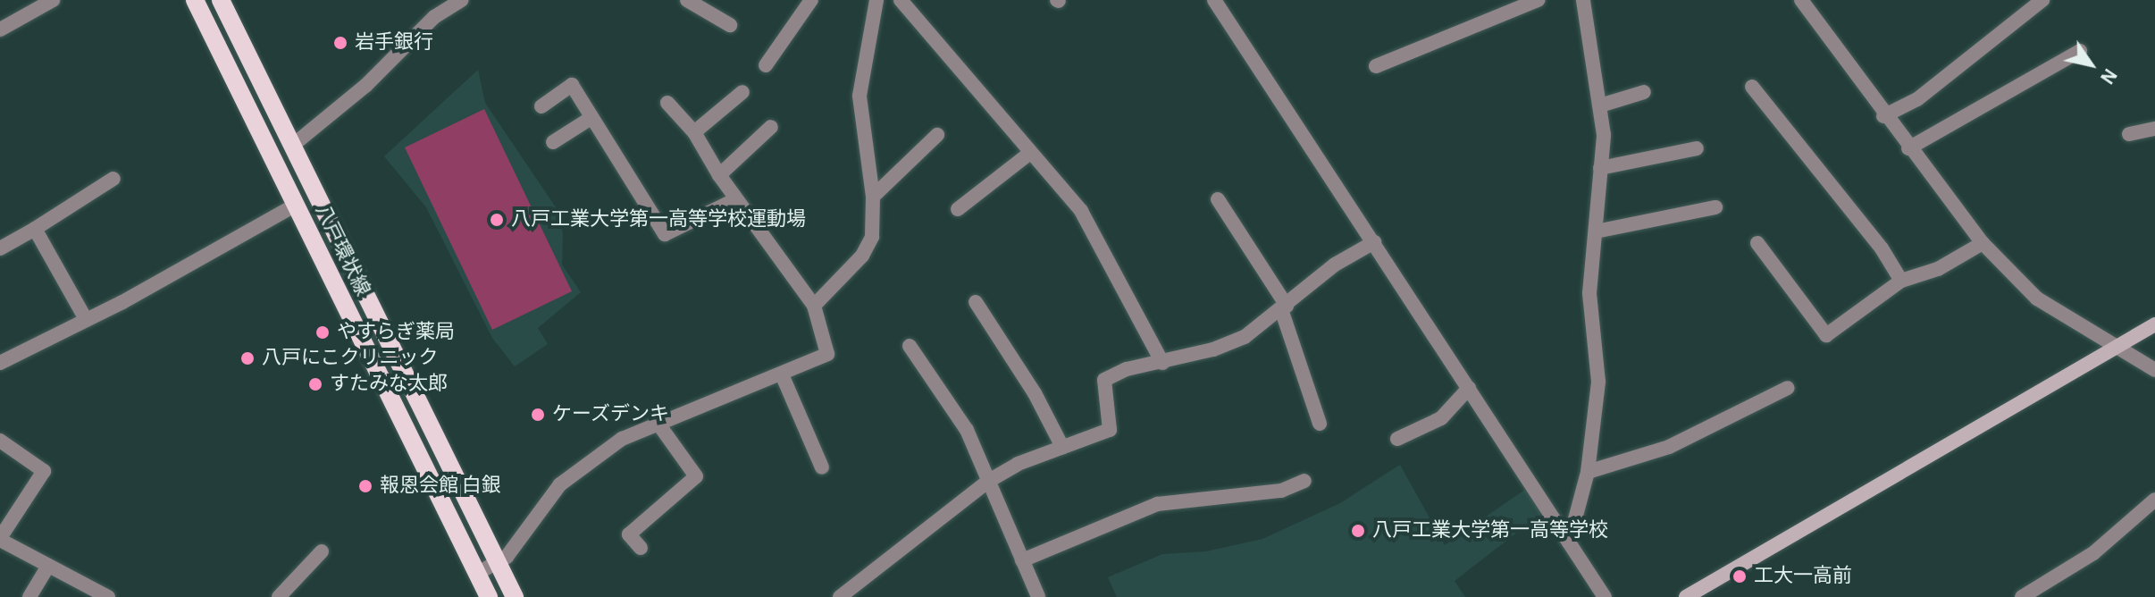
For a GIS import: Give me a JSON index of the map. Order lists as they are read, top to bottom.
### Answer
{
  "streets": {
    "main road": ["八戸環状線"]
  },
  "places": [
    "岩手銀行",
    "八戸工業大学第一高等学校運動場",
    "やすらぎ薬局",
    "八戸にこクリニック",
    "すたみな太郎",
    "ケーズデンキ",
    "報恩会館 白銀",
    "八戸工業大学第一高等学校",
    "工大一高前"
  ],
  "north": "bottom right"
}
